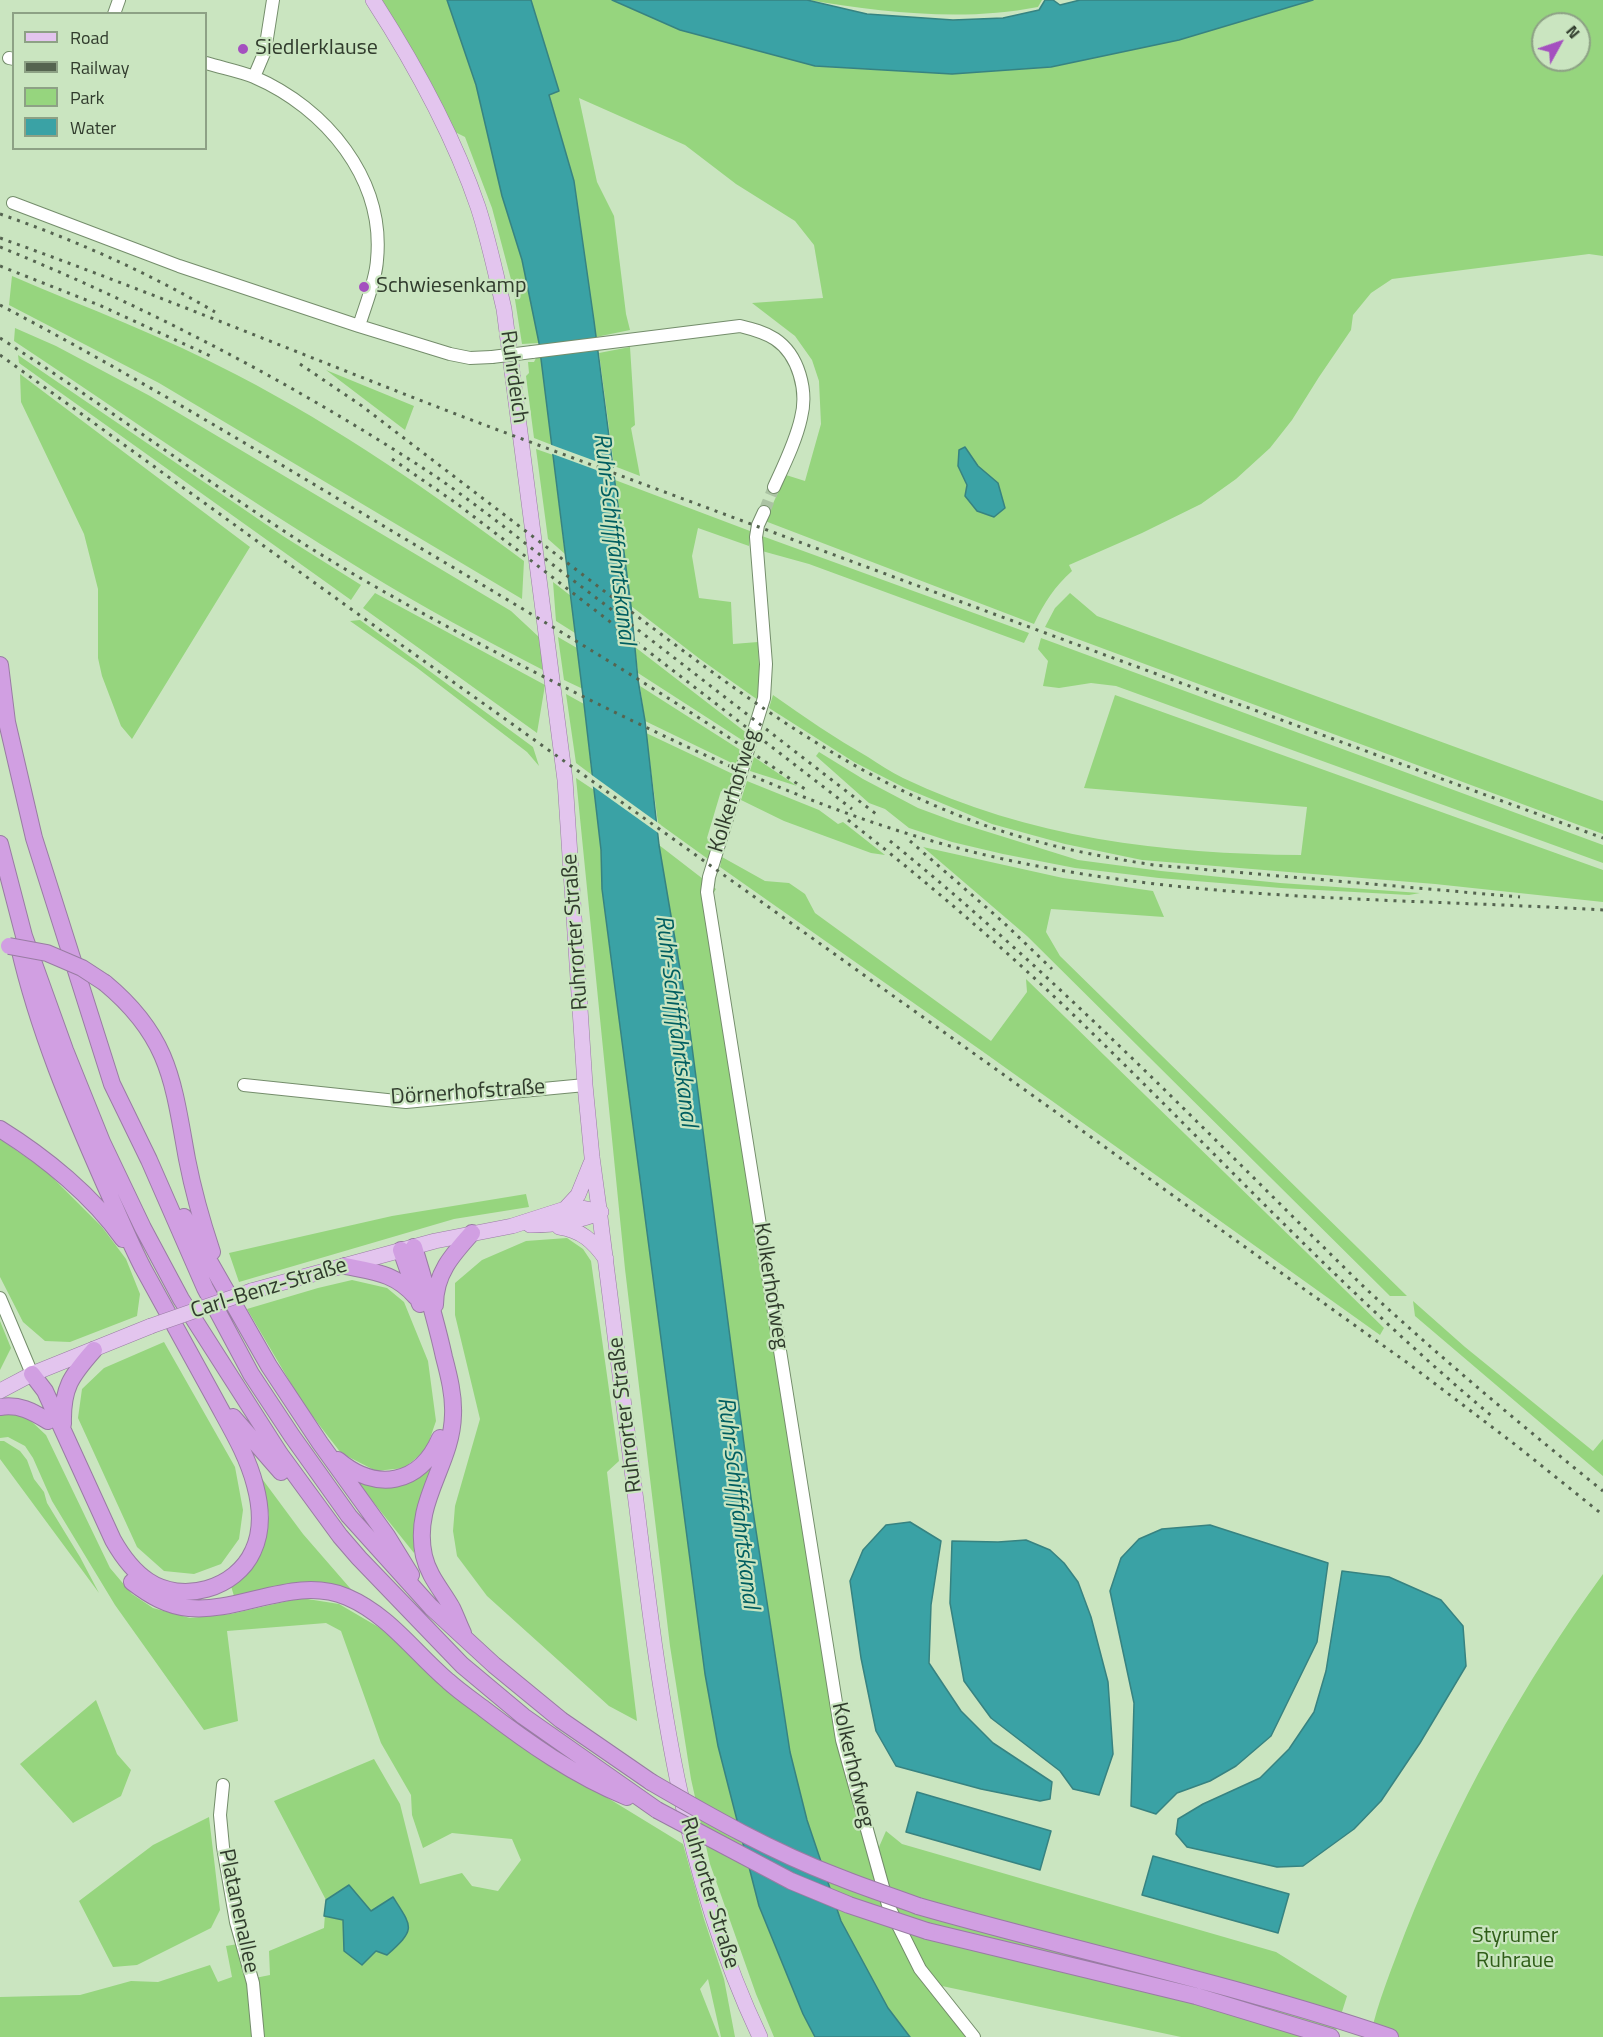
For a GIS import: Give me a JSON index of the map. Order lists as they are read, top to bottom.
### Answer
{
  "streets": {
    "main road": ["Ruhrdeich", "Ruhrorter Straße", "Carl-Benz-Straße"],
    "street": ["Kolkerhofweg", "Dörnerhofstraße", "Platanenallee"]
  },
  "crossings": [
    ["Ruhrdeich", "Ruhrorter Straße"],
    ["Ruhrorter Straße", "Dörnerhofstraße"],
    ["Ruhrorter Straße", "Carl-Benz-Straße"]
  ],
  "water": ["Ruhr-Schifffahrtskanal"],
  "parks": ["Styrumer Ruhraue"],
  "places": ["Siedlerklause", "Schwiesenkamp"],
  "legend": [
    "Road",
    "Railway",
    "Park",
    "Water"
  ],
  "north": "top right"
}
